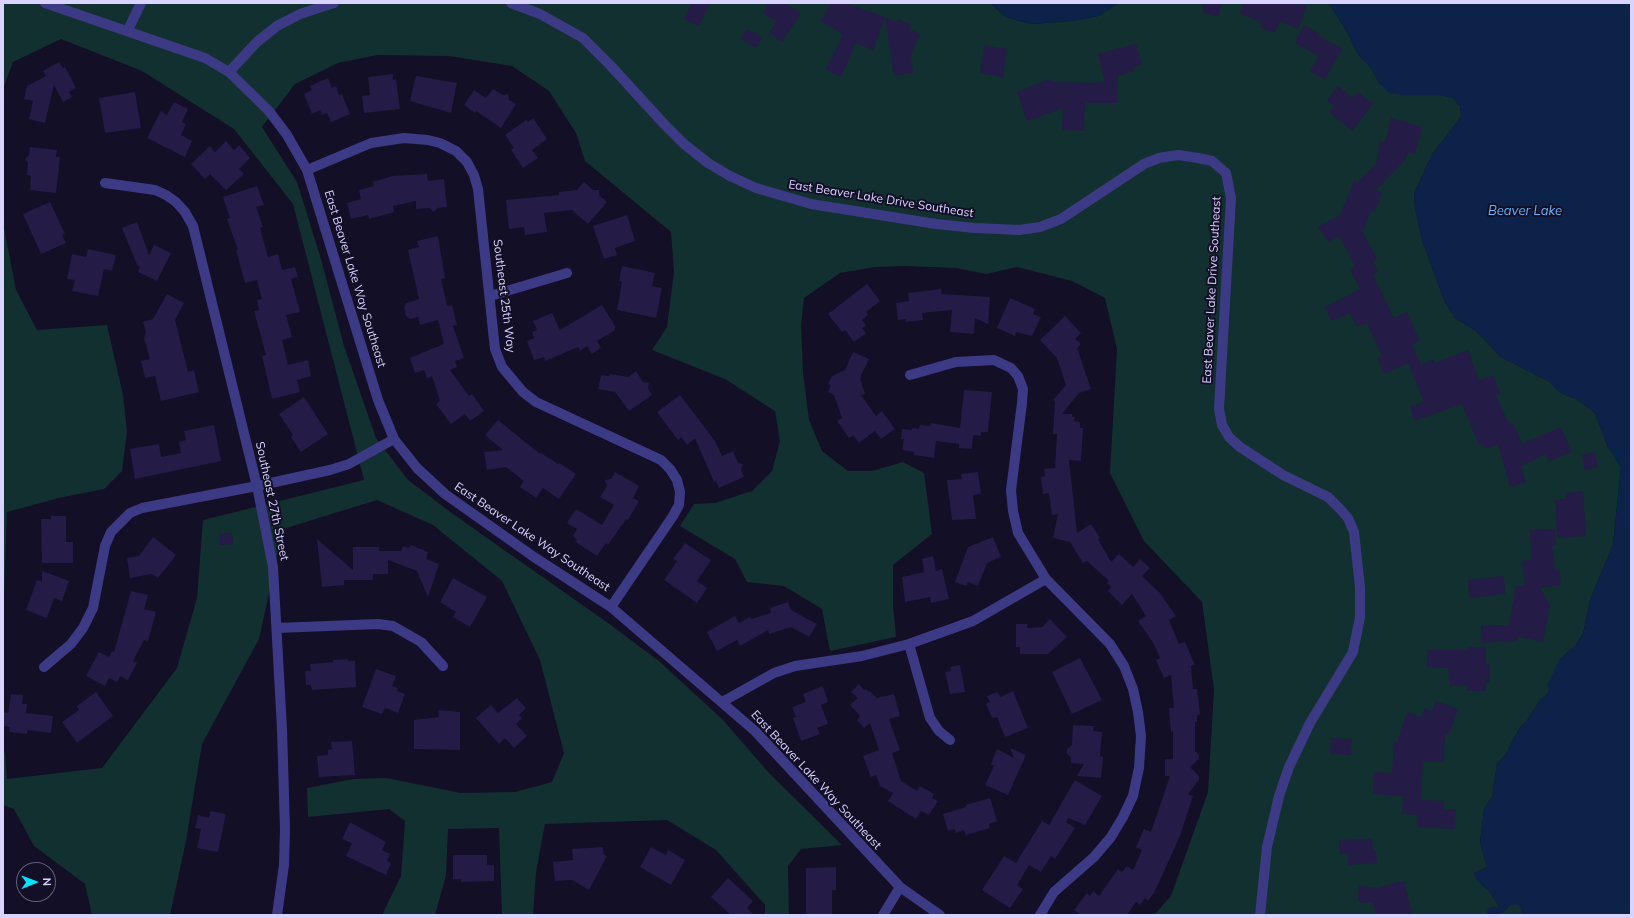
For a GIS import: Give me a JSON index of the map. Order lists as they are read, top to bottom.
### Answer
{
  "streets": {
    "street": [
      "East Beaver Lake Drive Southeast",
      "East Beaver Lake Way Southeast",
      "Southeast 25th Way",
      "Southeast 27th Street"
    ]
  },
  "crossings": [
    ["East Beaver Lake Way Southeast", "Southeast 25th Way"]
  ],
  "water": ["Beaver Lake"],
  "north": "right"
}
